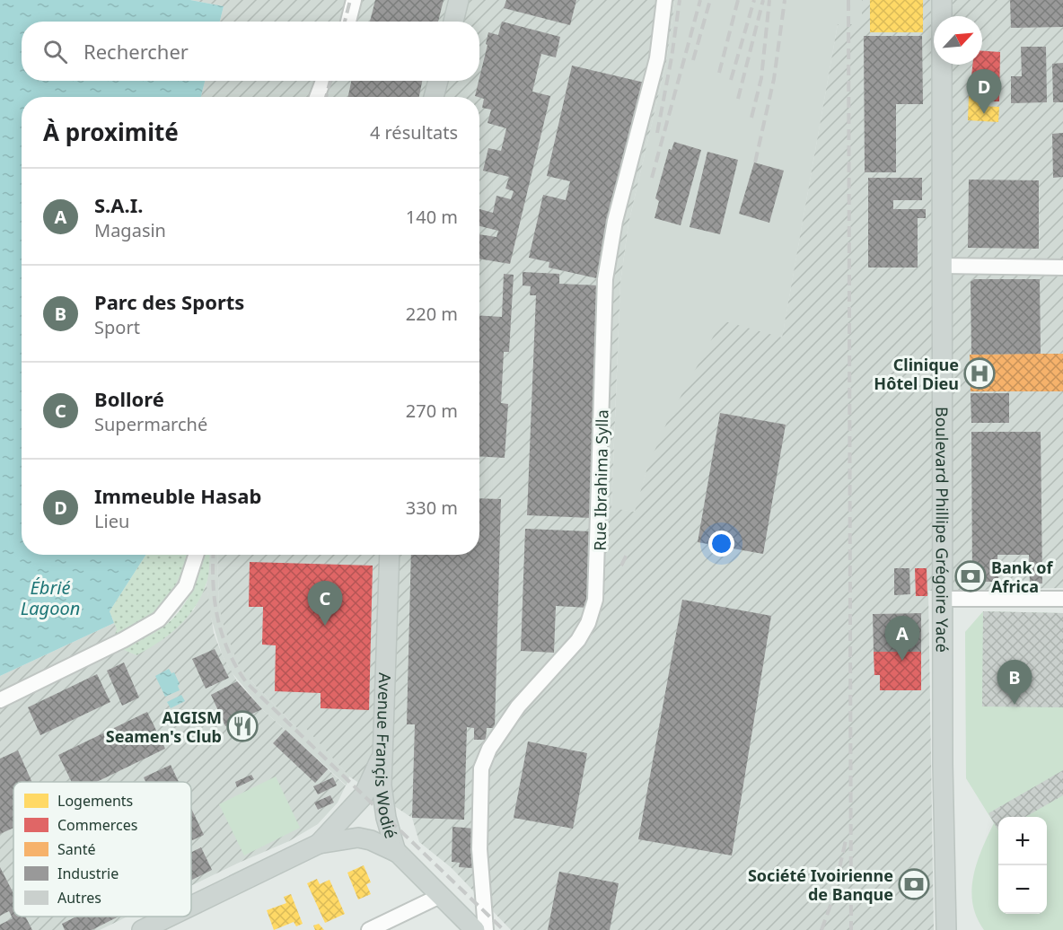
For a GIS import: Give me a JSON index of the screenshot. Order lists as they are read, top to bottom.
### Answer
{
  "streets": {
    "main road": ["Boulevard Phillipe Grégoire Yacé", "Avenue Françis Wodié"],
    "street": ["Rue Ibrahima Sylla"]
  },
  "water": ["Ébrié Lagoon"],
  "places": {
    "hospital": ["Clinique Hôtel Dieu"],
    "bank": ["Bank of Africa", "Société Ivoirienne de Banque"],
    "restaurant": ["AIGISM Seamen's Club"]
  },
  "legend": [
    "Logements",
    "Commerces",
    "Santé",
    "Industrie",
    "Autres"
  ],
  "north": "top right",
  "page": {
    "search": "Rechercher",
    "pins": [
      "D",
      "C",
      "A",
      "B"
    ],
    "heading": ["À proximité", "4 résultats"],
    "list": [
      {
        "mark": "A",
        "name": "S.A.I.",
        "note": "Magasin",
        "value": "140 m"
      },
      {
        "mark": "B",
        "name": "Parc des Sports",
        "note": "Sport",
        "value": "220 m"
      },
      {
        "mark": "C",
        "name": "Bolloré",
        "note": "Supermarché",
        "value": "270 m"
      },
      {
        "mark": "D",
        "name": "Immeuble Hasab",
        "note": "Lieu",
        "value": "330 m"
      }
    ],
    "map_buttons": ["+", "−"]
  }
}
